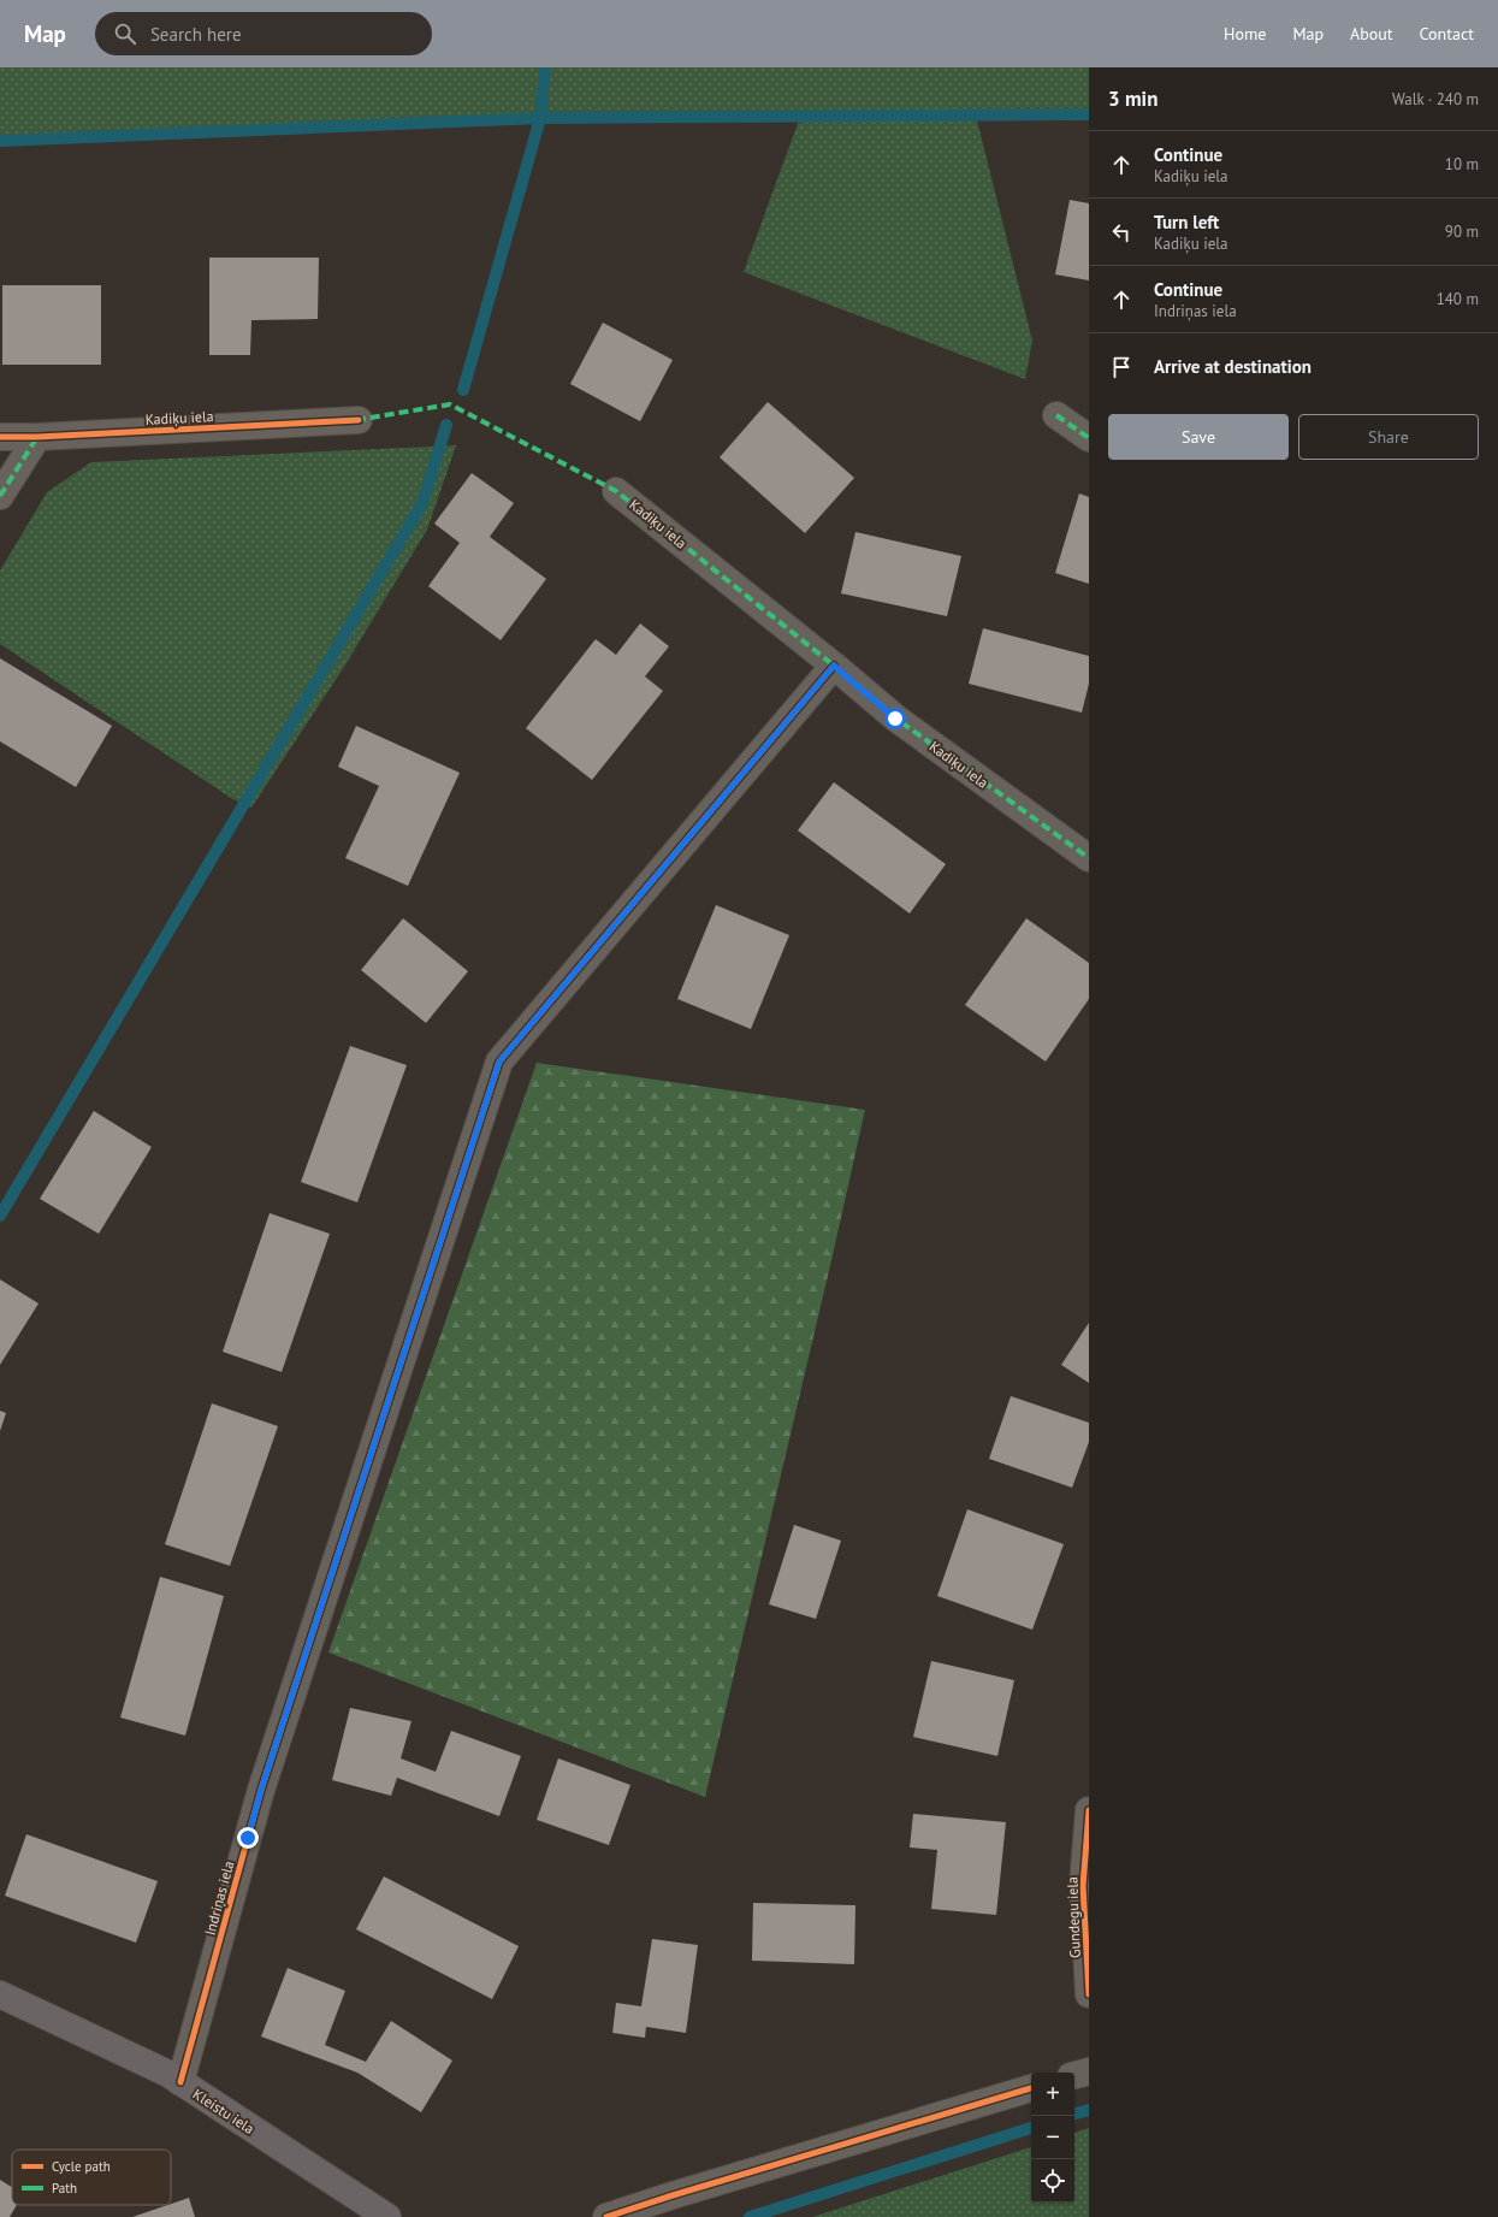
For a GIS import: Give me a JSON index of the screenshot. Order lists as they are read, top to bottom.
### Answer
{
  "streets": {
    "street": [
      "Kadiķu iela",
      "Indriņas iela",
      "Gundegu iela",
      "Kleistu iela"
    ]
  },
  "crossings": [
    ["Kadiķu iela", "Indriņas iela"],
    ["Indriņas iela", "Kleistu iela"]
  ],
  "legend": ["Cycle path", "Path"],
  "page": {
    "header": "Map",
    "search": "Search here",
    "nav": [
      "Home",
      "Map",
      "About",
      "Contact"
    ],
    "heading": ["3 min", "Walk · 240 m"],
    "list": [
      ["Continue", "Kadiķu iela", "10 m"],
      ["Turn left", "Kadiķu iela", "90 m"],
      ["Continue", "Indriņas iela", "140 m"],
      "Arrive at destination"
    ],
    "buttons": ["Save", "Share"],
    "map_buttons": ["+", "−"]
  }
}
